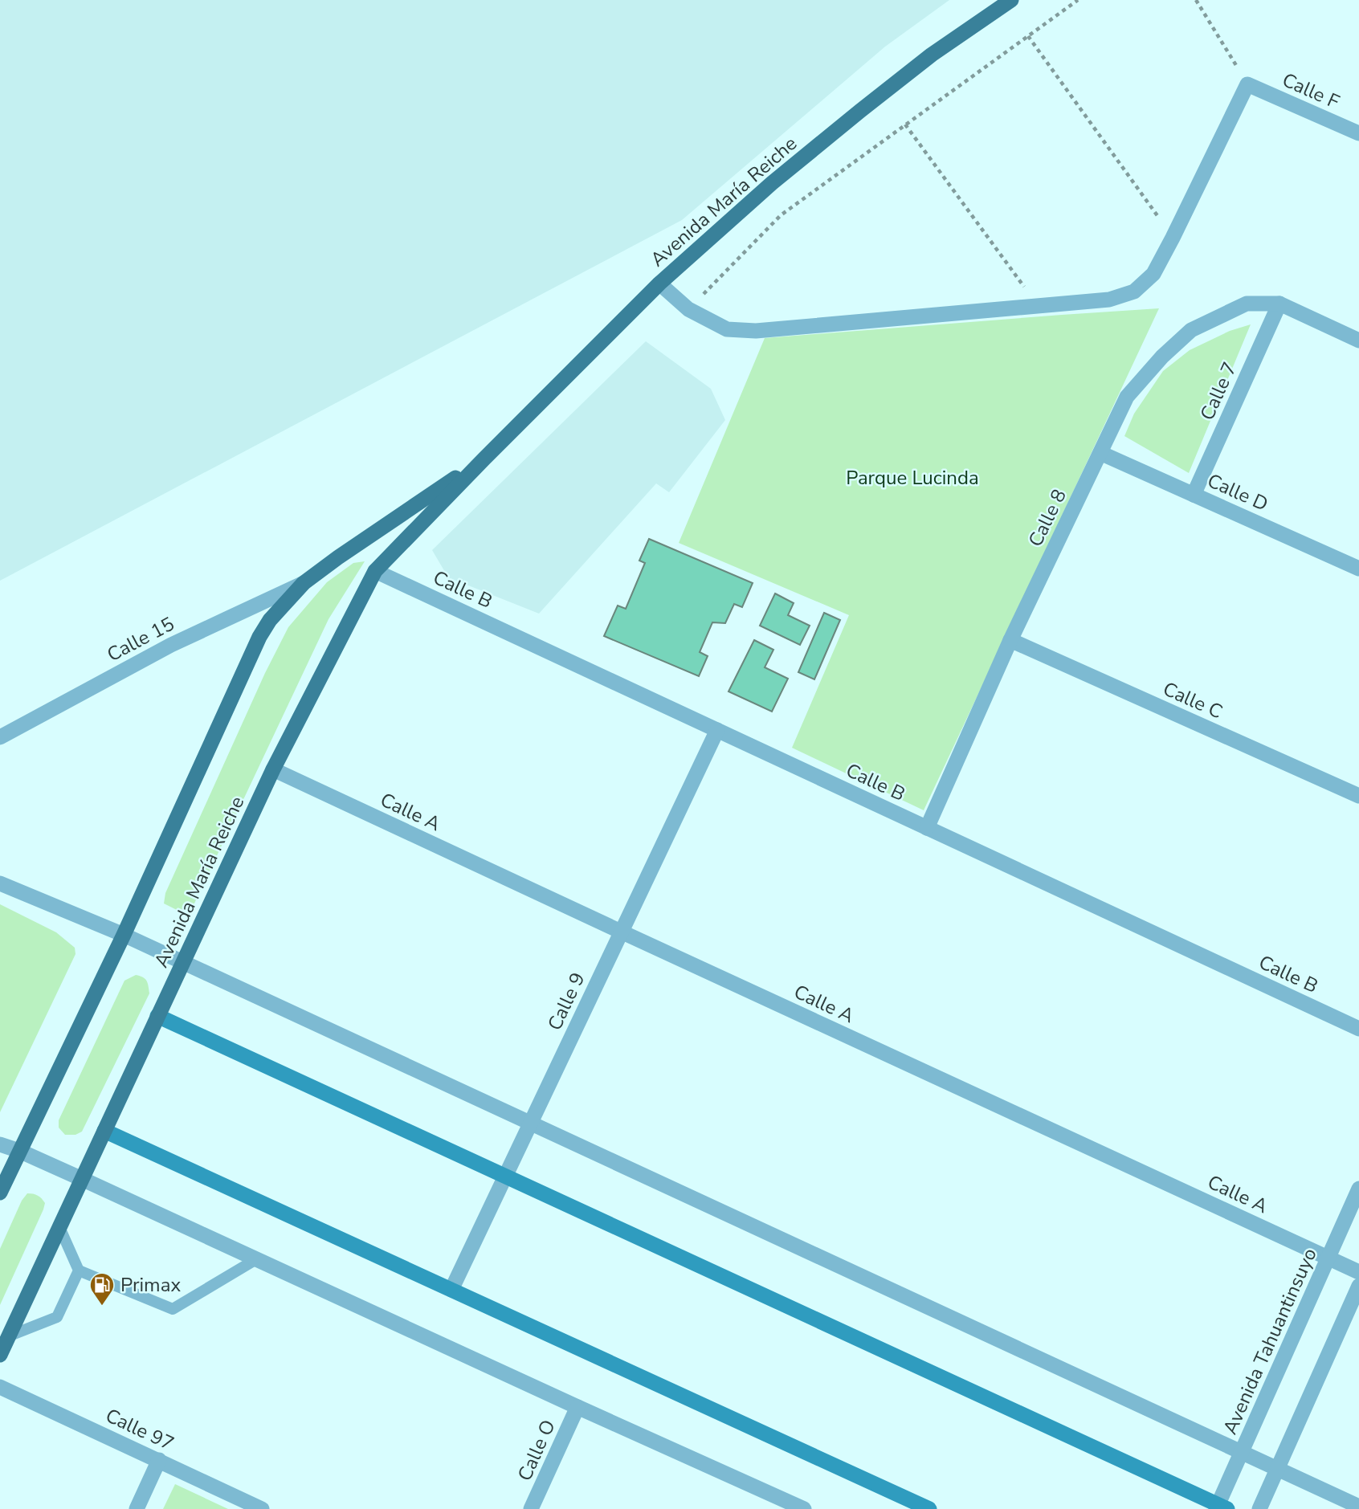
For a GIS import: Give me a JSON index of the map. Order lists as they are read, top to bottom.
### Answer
{
  "streets": {
    "main road": ["Avenida María Reiche"],
    "street": [
      "Calle F",
      "Calle 7",
      "Calle D",
      "Calle 8",
      "Calle B",
      "Calle 15",
      "Calle C",
      "Calle A",
      "Calle 9",
      "Avenida Tahuantinsuyo",
      "Calle 97",
      "Calle O"
    ]
  },
  "crossings": [
    ["Avenida María Reiche", "Calle B"],
    ["Avenida María Reiche", "Calle 15"],
    ["Avenida María Reiche", "Calle A"],
    ["Calle 7", "Calle D"],
    ["Calle 7", "Calle 8"],
    ["Calle D", "Calle 8"],
    ["Calle 8", "Calle B"],
    ["Calle 8", "Calle C"],
    ["Calle B", "Calle 9"],
    ["Calle A", "Calle 9"],
    ["Calle A", "Avenida Tahuantinsuyo"]
  ],
  "parks": ["Parque Lucinda"],
  "places": {
    "fuel station": ["Primax"]
  }
}
